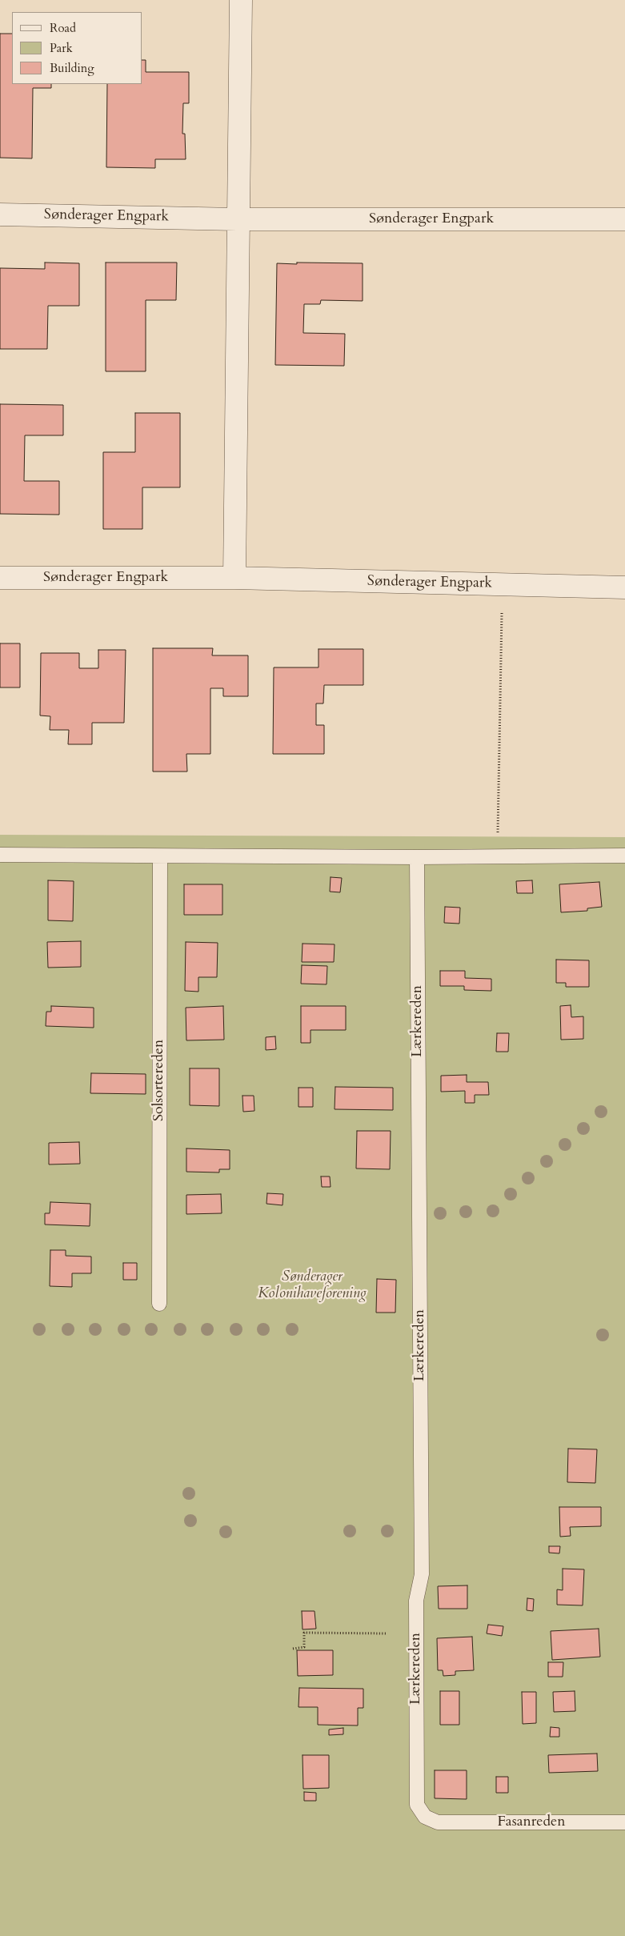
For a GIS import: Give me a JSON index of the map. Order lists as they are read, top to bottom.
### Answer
{
  "streets": {
    "street": ["Sønderager Engpark"],
    "lane": ["Lærkereden", "Solsortereden", "Fasanreden"]
  },
  "crossings": [
    ["Lærkereden", "Fasanreden"]
  ],
  "parks": ["Sønderager Kolonihaveforening"],
  "legend": ["Road", "Park", "Building"]
}
